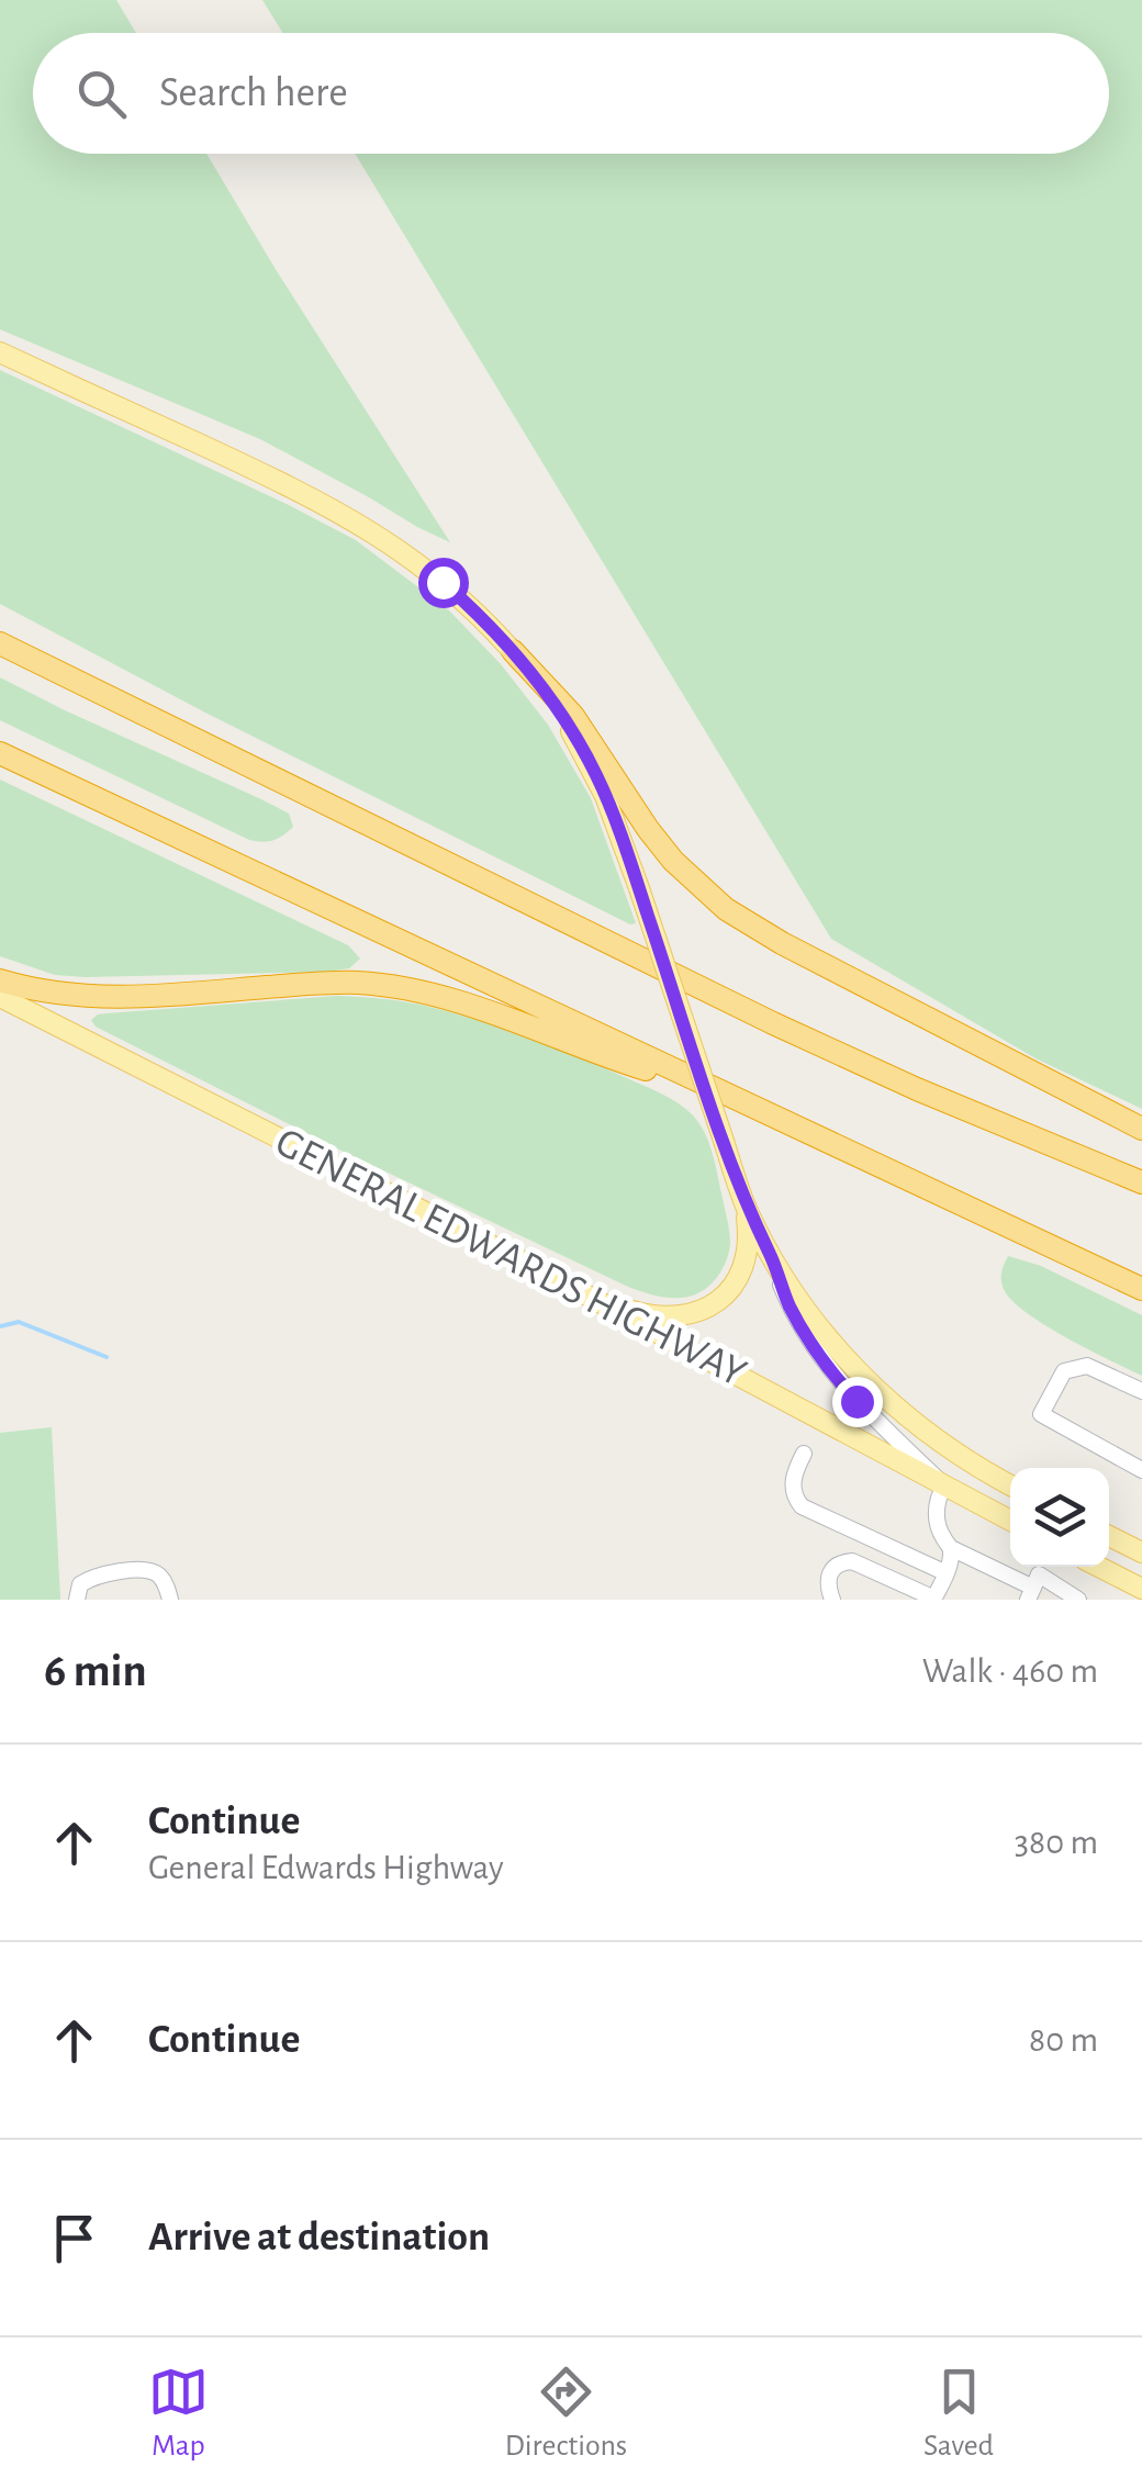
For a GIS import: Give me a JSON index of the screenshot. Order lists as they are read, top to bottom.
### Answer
{
  "streets": {
    "main road": ["GENERAL EDWARDS HIGHWAY"]
  },
  "page": {
    "search": "Search here",
    "heading": ["6 min", "Walk · 460 m"],
    "list": [
      ["Continue", "General Edwards Highway", "380 m"],
      ["Continue", "80 m"],
      "Arrive at destination"
    ],
    "nav": ["Map", "Directions", "Saved"]
  }
}
